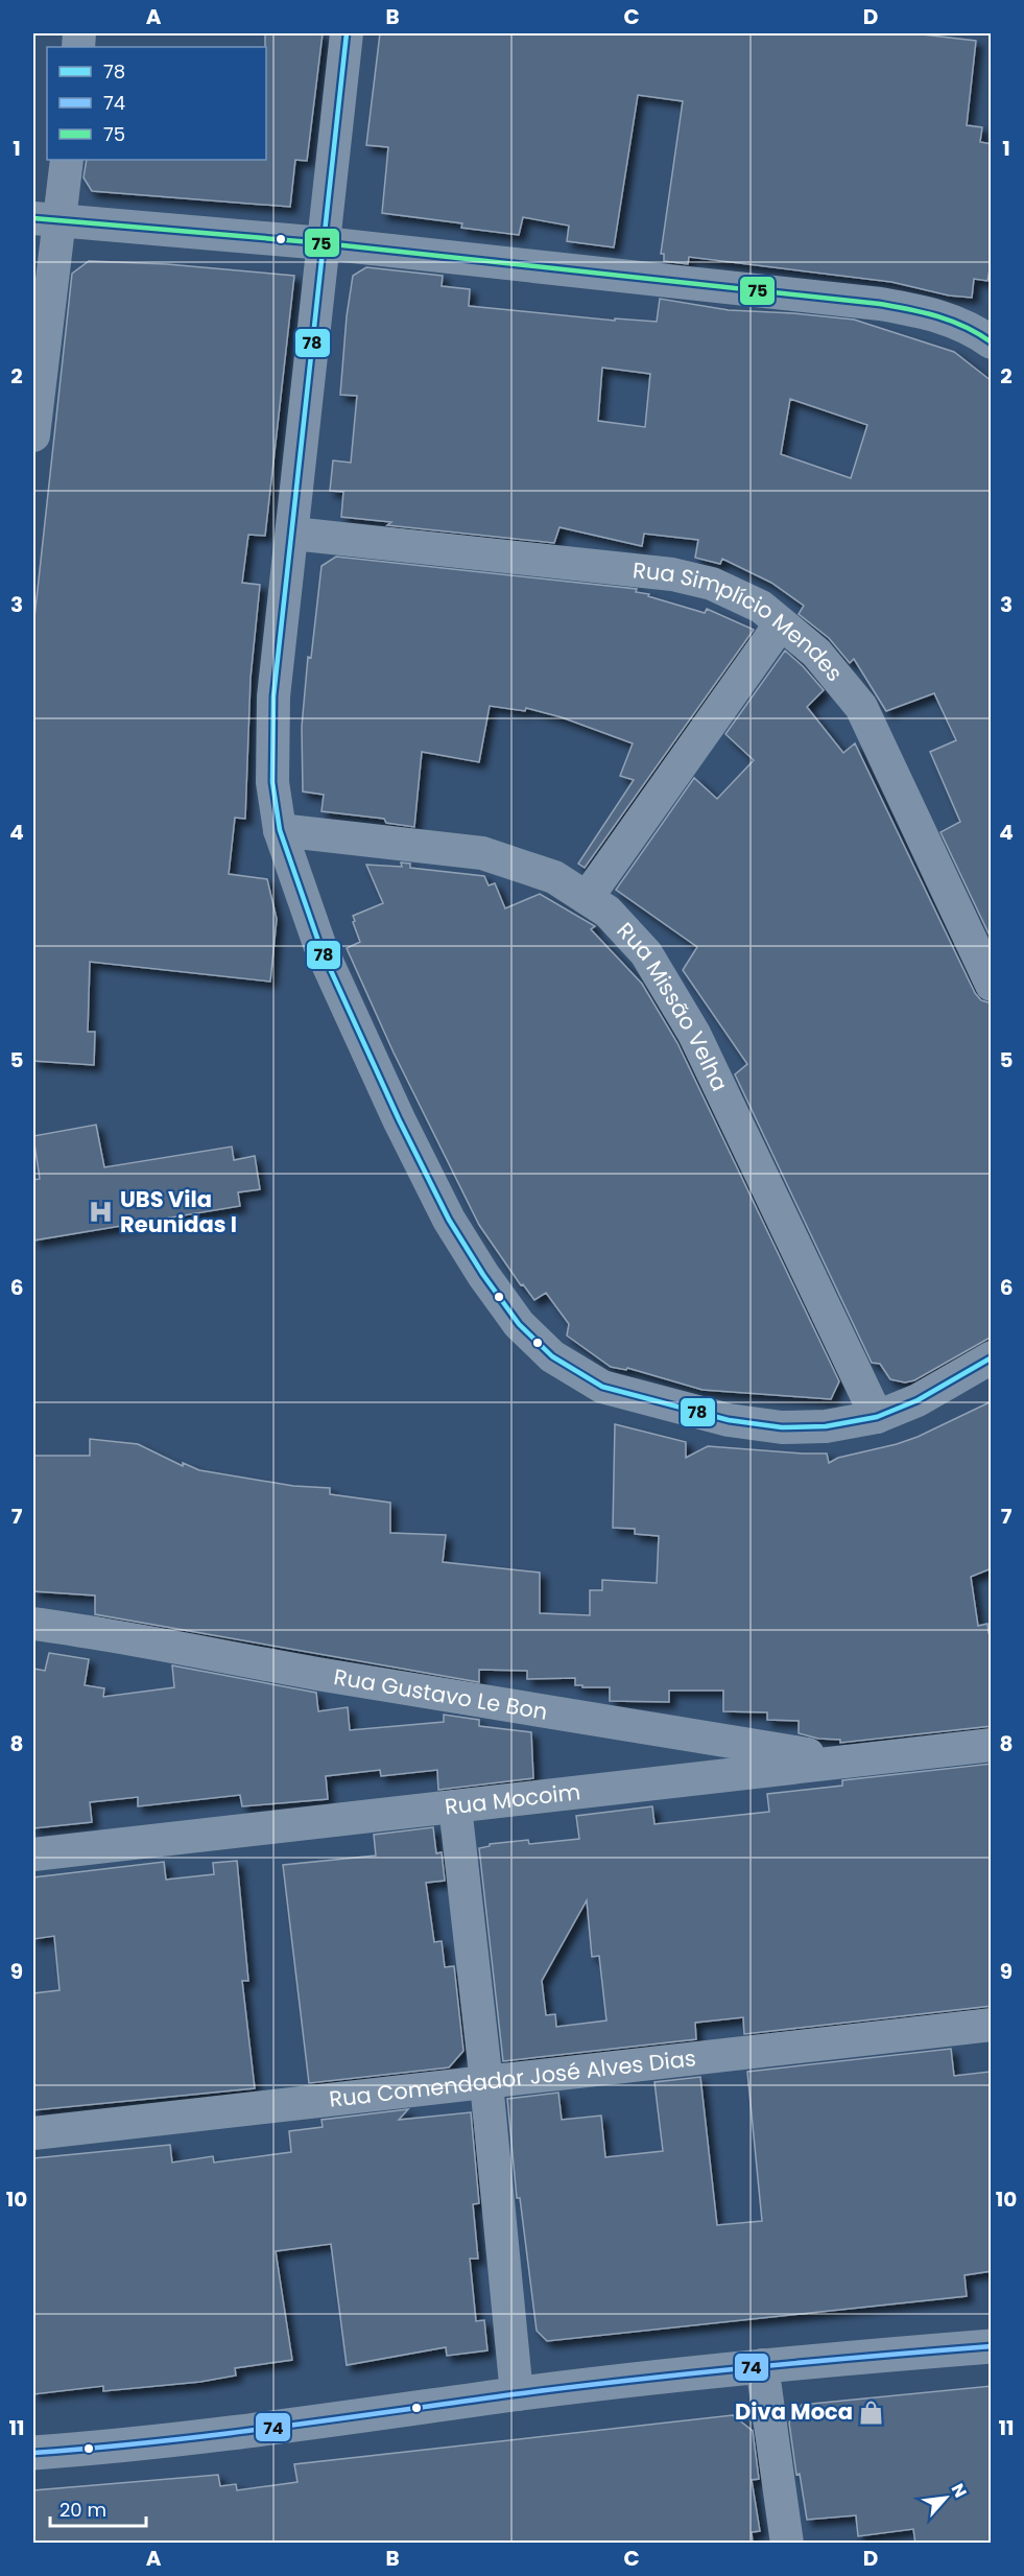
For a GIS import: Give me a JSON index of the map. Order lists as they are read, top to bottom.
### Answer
{
  "streets": {
    "street": [
      "Rua Simplício Mendes",
      "Rua Missão Velha",
      "Rua Gustavo Le Bon",
      "Rua Mocoim",
      "Rua Comendador José Alves Dias"
    ]
  },
  "crossings": [
    ["Rua Gustavo Le Bon", "Rua Mocoim"]
  ],
  "places": {
    "hospital": ["UBS Vila Reunidas I"],
    "shop": ["Diva Moca"]
  },
  "lines": ["transit line 78", "transit line 75", "transit line 74"],
  "legend": ["78", "74", "75"],
  "scale_bar": "20 m",
  "north": "top right",
  "grid": {
    "columns": [
      "A",
      "B",
      "C",
      "D"
    ],
    "rows": [
      "1",
      "2",
      "3",
      "4",
      "5",
      "6",
      "7",
      "8",
      "9",
      "10",
      "11"
    ]
  }
}
